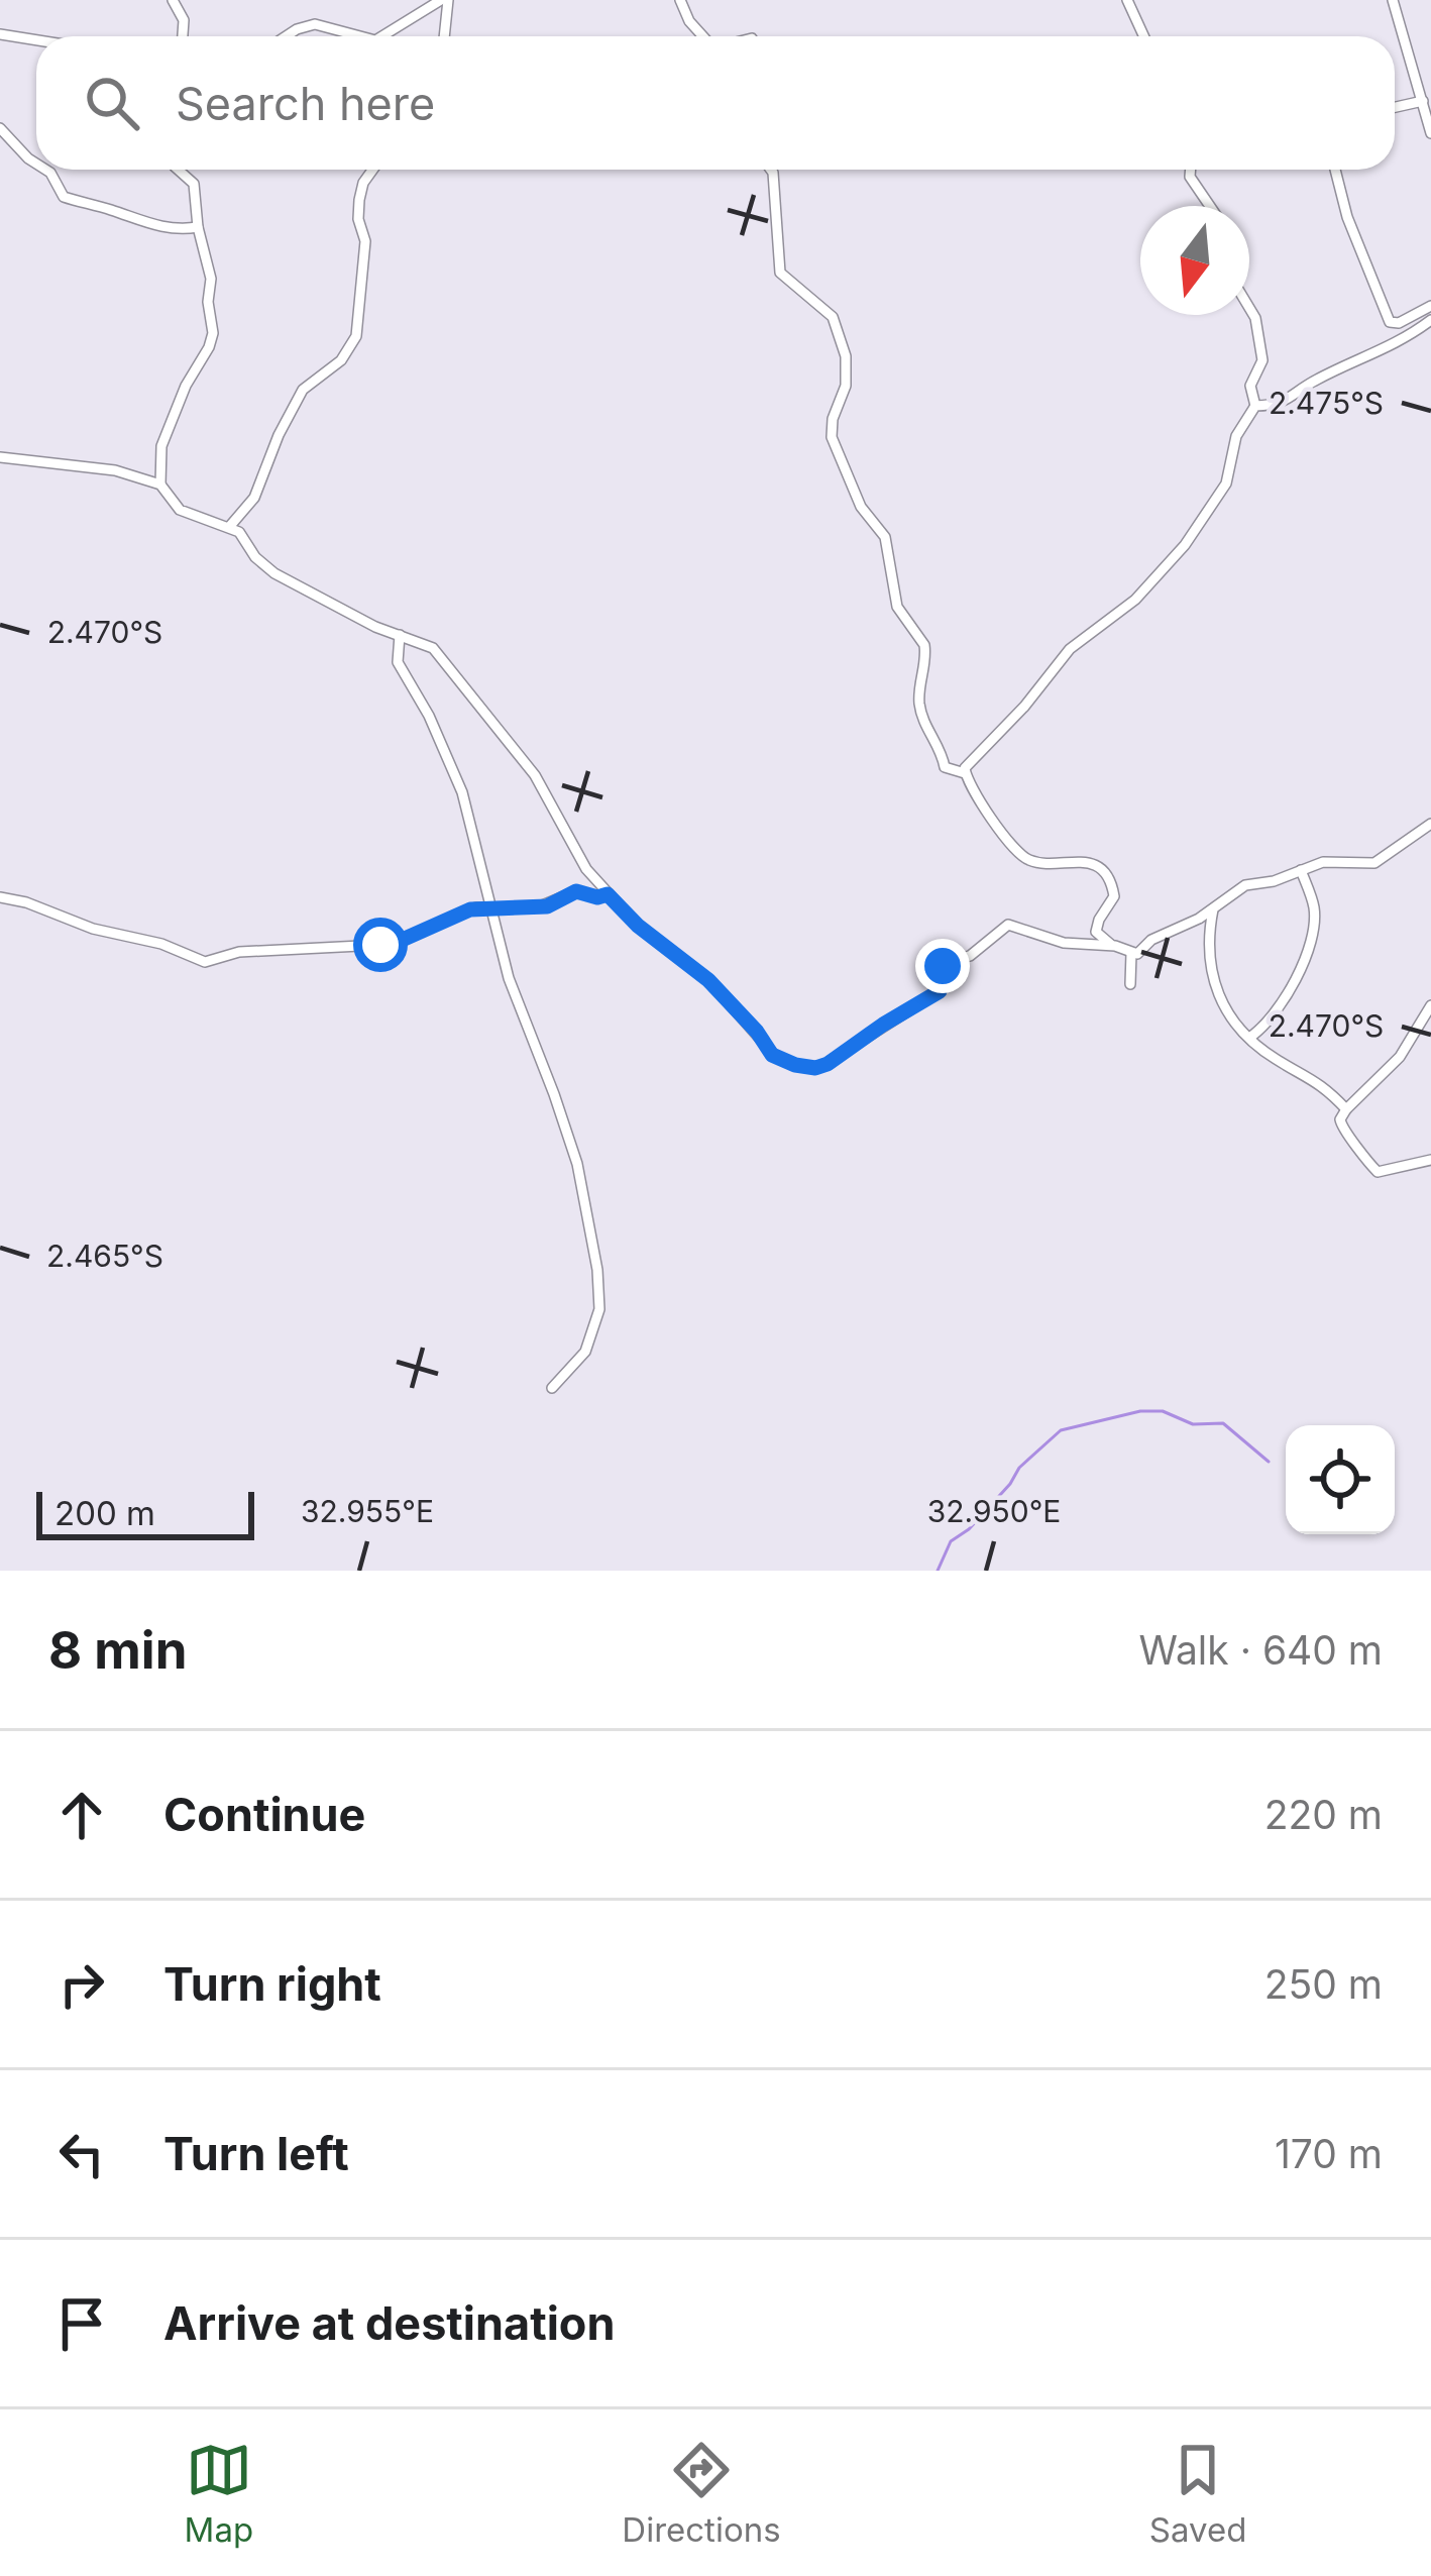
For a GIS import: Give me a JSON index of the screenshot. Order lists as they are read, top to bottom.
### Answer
{
  "scale_bar": "200 m",
  "north": "bottom",
  "page": {
    "search": "Search here",
    "scale": "200 m",
    "heading": ["8 min", "Walk · 640 m"],
    "list": [
      ["Continue", "220 m"],
      ["Turn right", "250 m"],
      ["Turn left", "170 m"],
      "Arrive at destination"
    ],
    "nav": ["Map", "Directions", "Saved"]
  },
  "coordinates": [
    "2.475°S",
    "2.470°S",
    "2.465°S",
    "32.955°E",
    "32.950°E"
  ]
}
